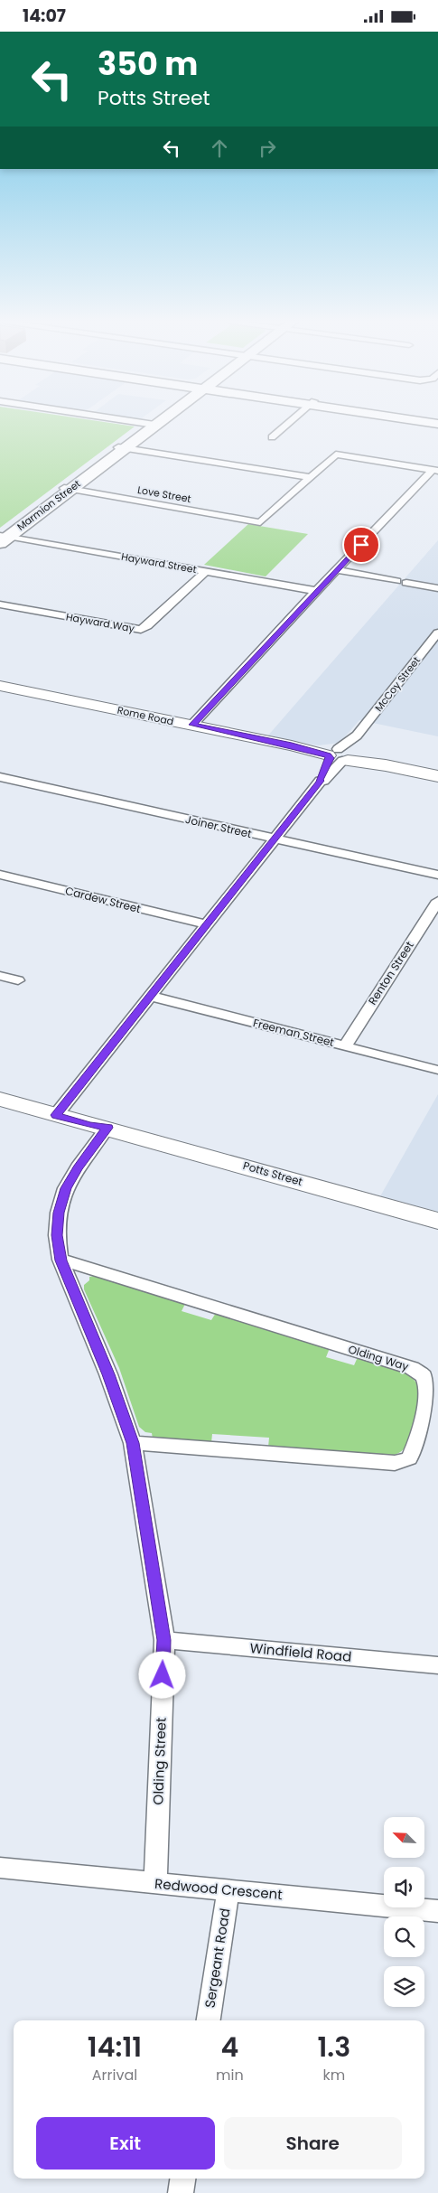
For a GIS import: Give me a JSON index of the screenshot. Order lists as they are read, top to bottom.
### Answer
{
  "streets": {
    "main road": ["Marmion Street"],
    "street": [
      "Love Street",
      "Hayward Street",
      "Hayward Way",
      "McCoy Street",
      "Rome Road",
      "Joiner Street",
      "Cardew Street",
      "Renton Street",
      "Freeman Street",
      "Potts Street",
      "Olding Way",
      "Windfield Road",
      "Olding Street",
      "Redwood Crescent",
      "Sergeant Road"
    ]
  },
  "crossings": [
    ["Love Street", "Marmion Street"],
    ["Marmion Street", "Hayward Street"],
    ["Hayward Street", "Hayward Way"],
    ["McCoy Street", "Rome Road"],
    ["McCoy Street", "Joiner Street"],
    ["McCoy Street", "Cardew Street"],
    ["McCoy Street", "Freeman Street"],
    ["McCoy Street", "Potts Street"],
    ["Renton Street", "Freeman Street"],
    ["Potts Street", "Olding Street"],
    ["Olding Way", "Olding Street"],
    ["Windfield Road", "Olding Street"],
    ["Olding Street", "Redwood Crescent"],
    ["Redwood Crescent", "Sergeant Road"]
  ],
  "north": "top left",
  "page": {
    "status": "14:07",
    "turn": ["350 m", "Potts Street"],
    "eta": [
      "14:11",
      "Arrival",
      "4",
      "min",
      "1.3",
      "km"
    ],
    "buttons": ["Exit", "Share"]
  }
}
